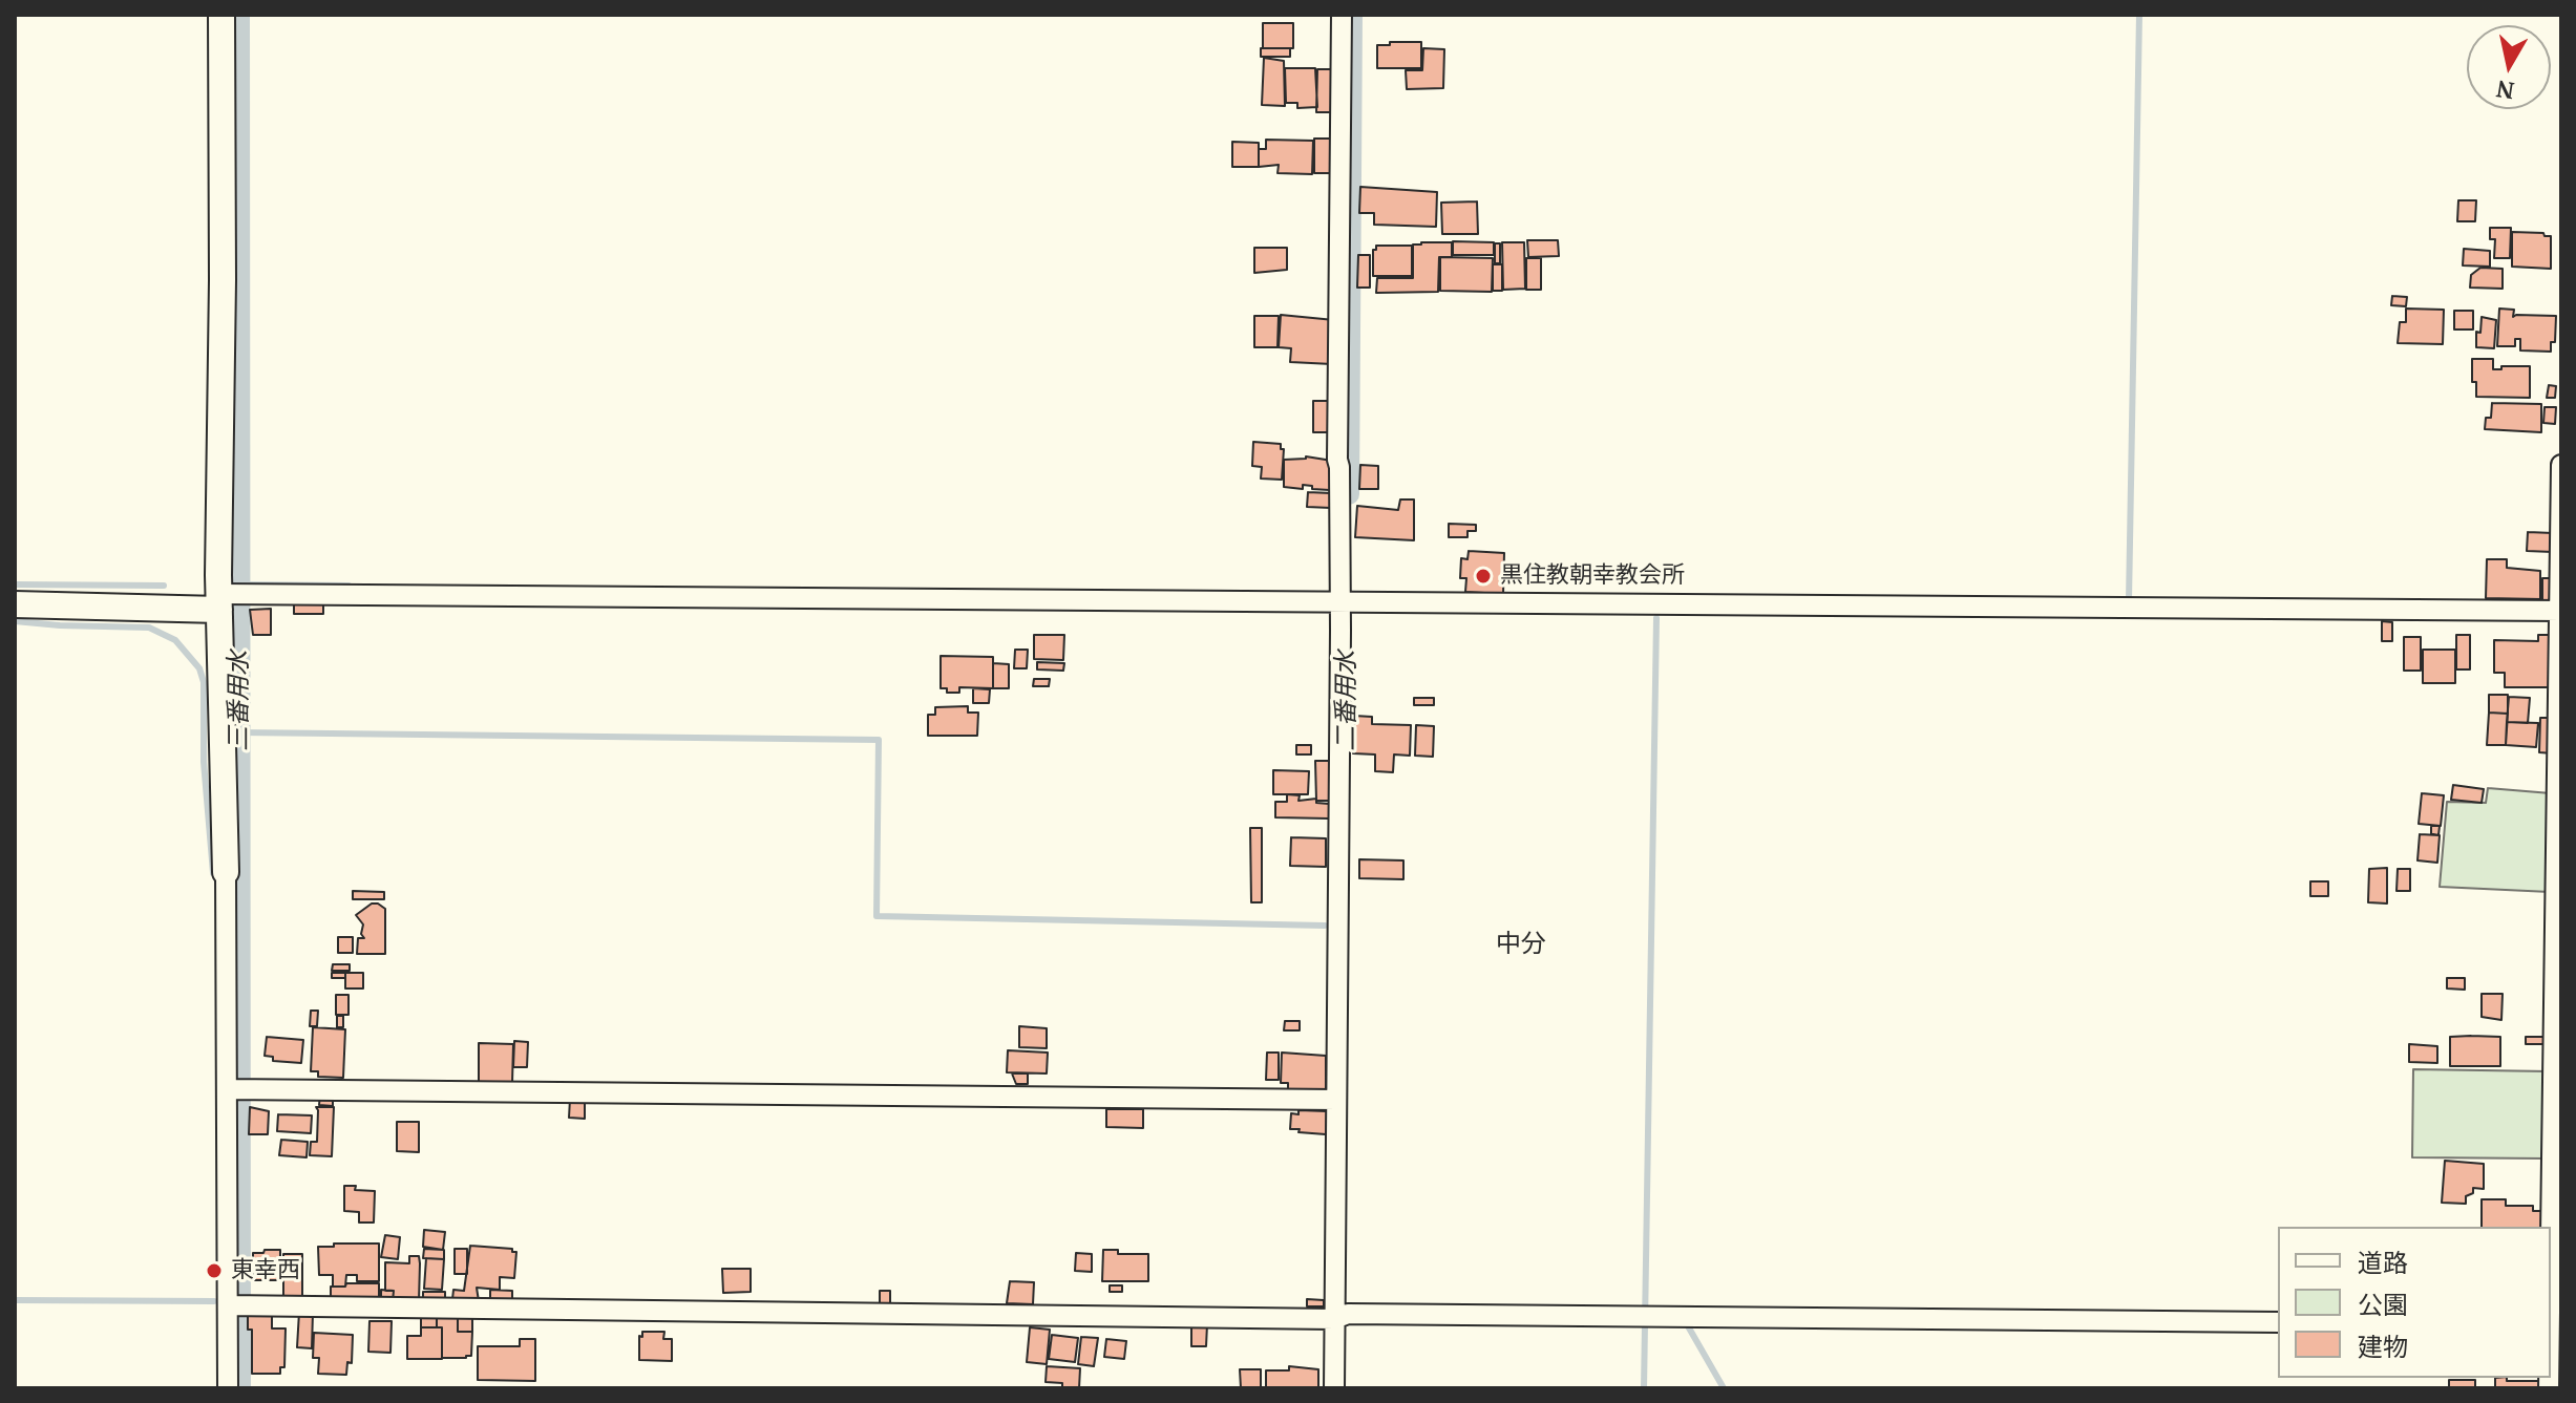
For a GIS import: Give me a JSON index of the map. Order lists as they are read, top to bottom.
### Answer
{
  "districts": ["中分"],
  "water": ["三番用水", "二番用水"],
  "places": ["黒住教朝幸教会所", "東幸西"],
  "legend": ["道路", "公園", "建物"],
  "north": "bottom"
}
